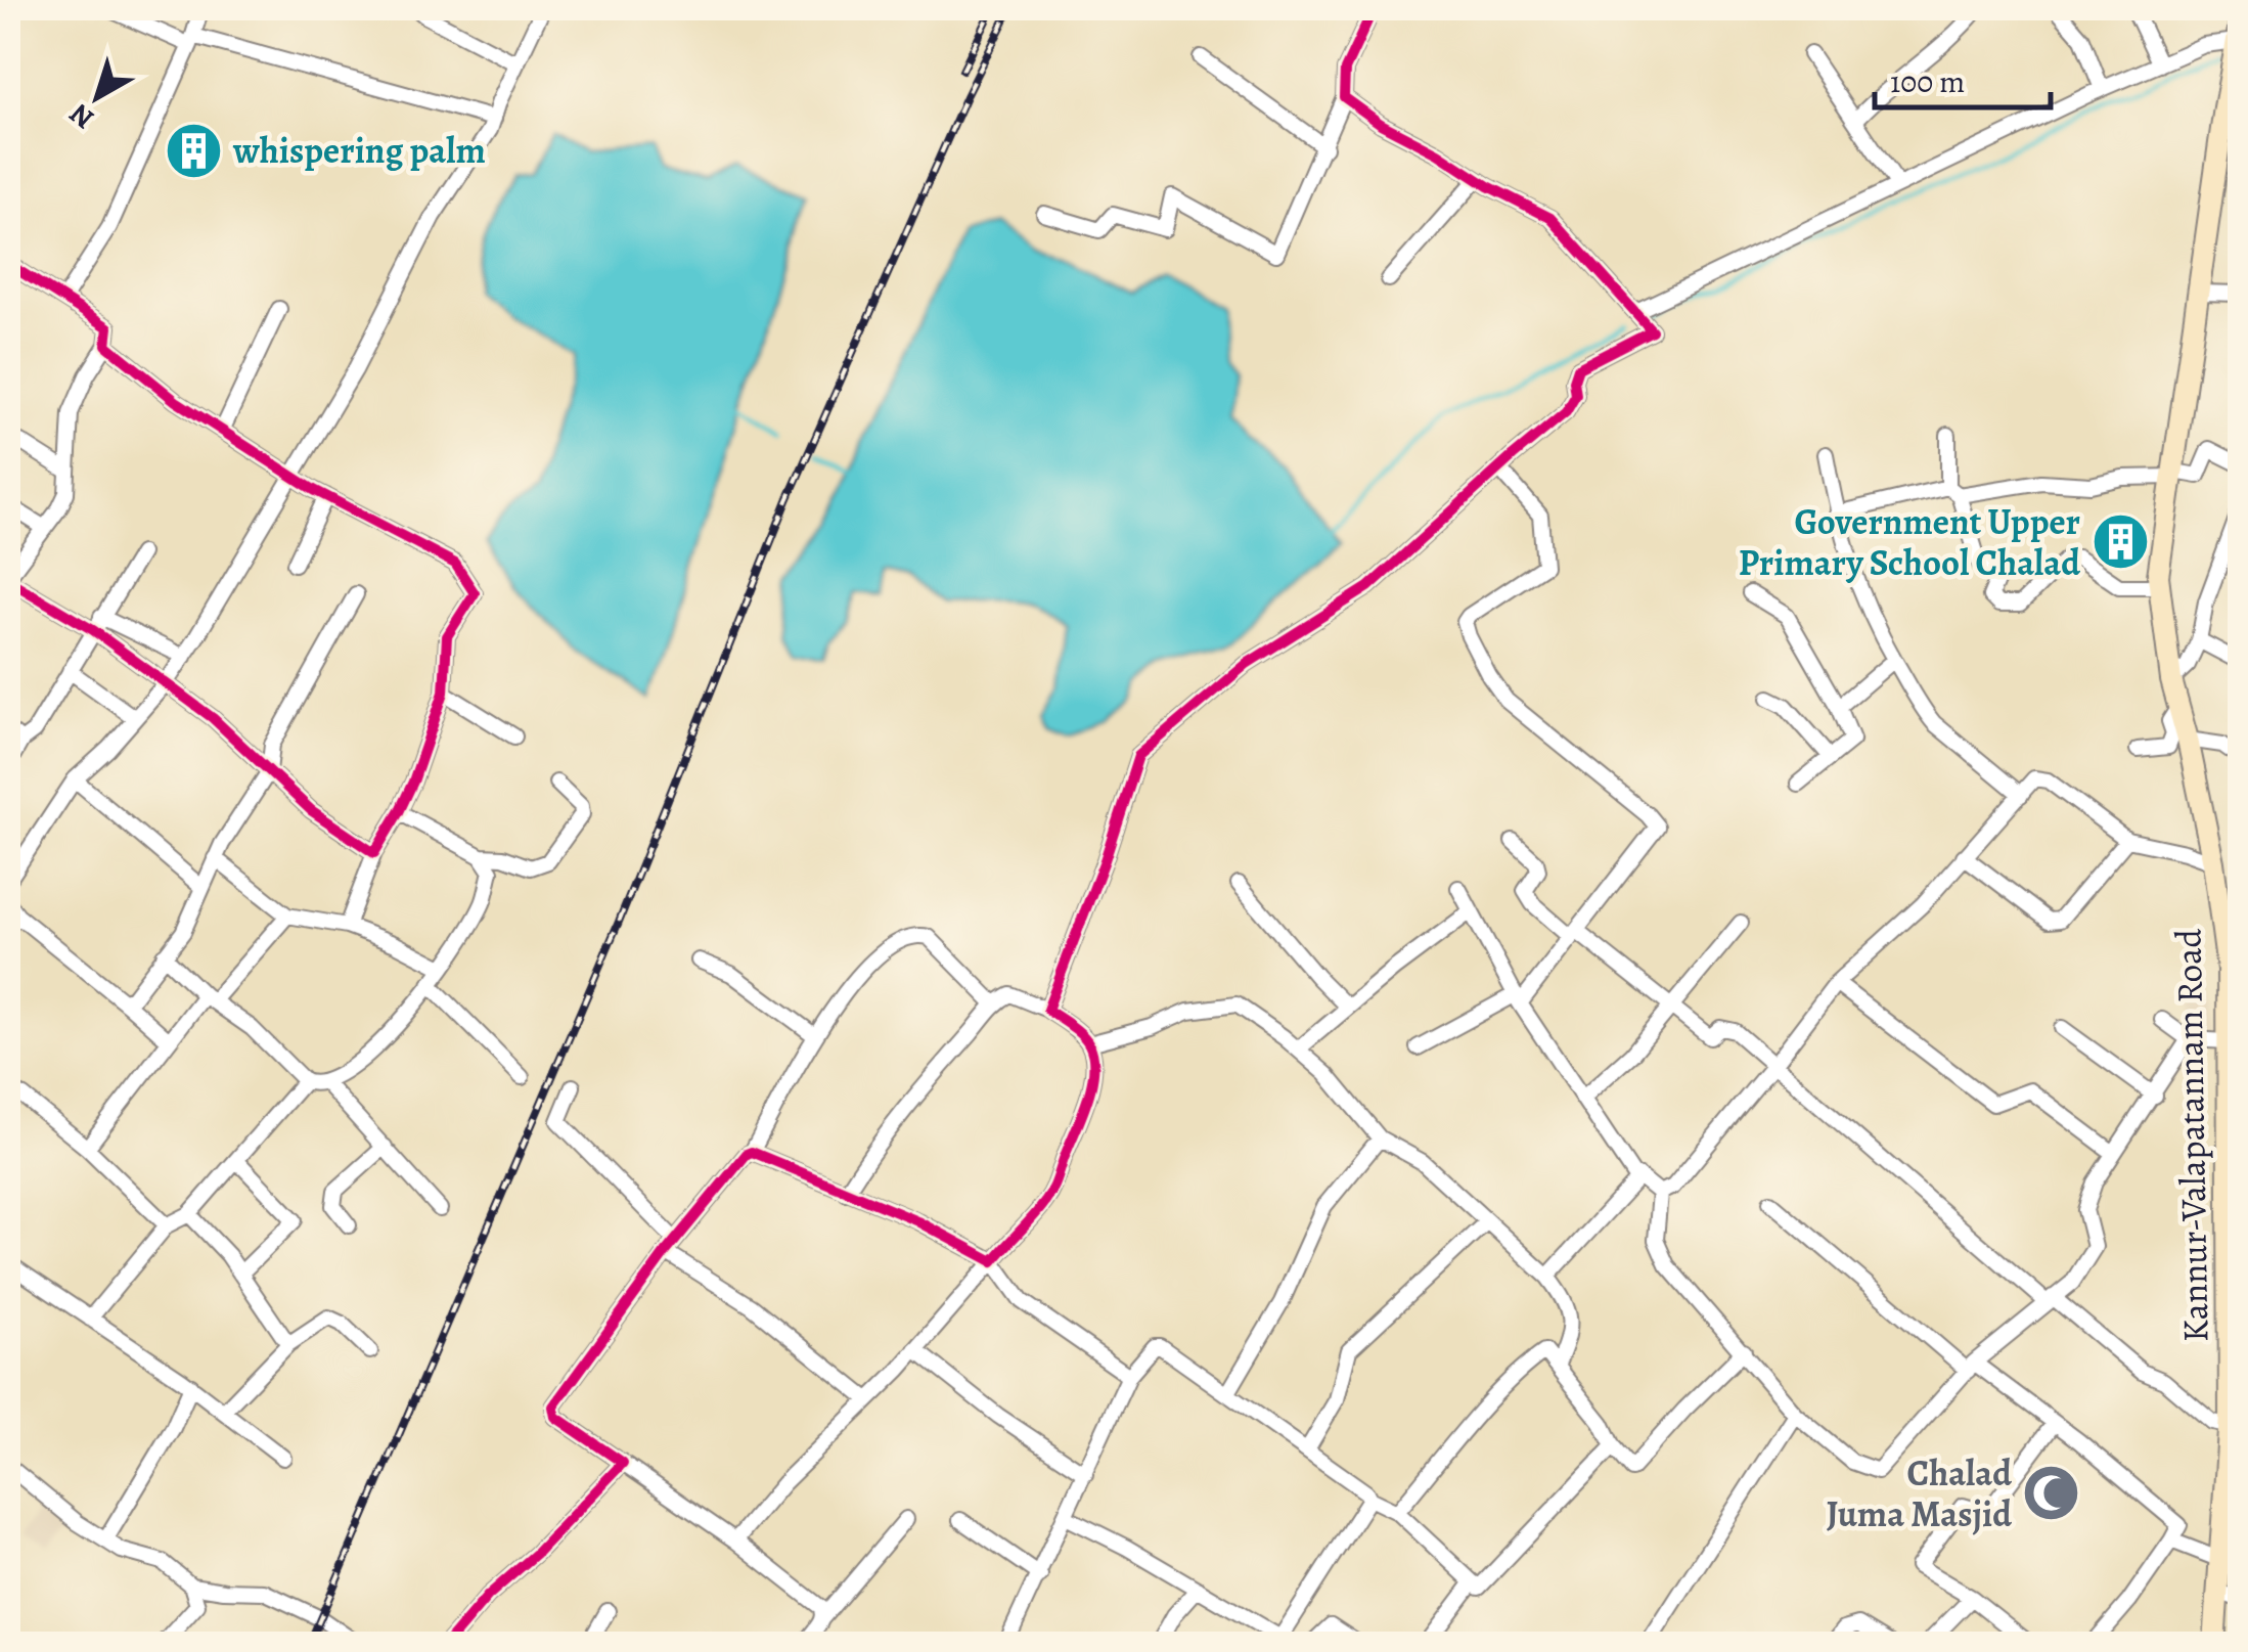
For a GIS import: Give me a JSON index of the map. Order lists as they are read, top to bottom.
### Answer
{
  "streets": {
    "main road": ["Kannur-Valapatannam Road"]
  },
  "places": {
    "building": ["whispering palm", "Government Upper Primary School Chalad"],
    "mosque": ["Chalad Juma Masjid"]
  },
  "scale_bar": "100 m",
  "north": "bottom left"
}
